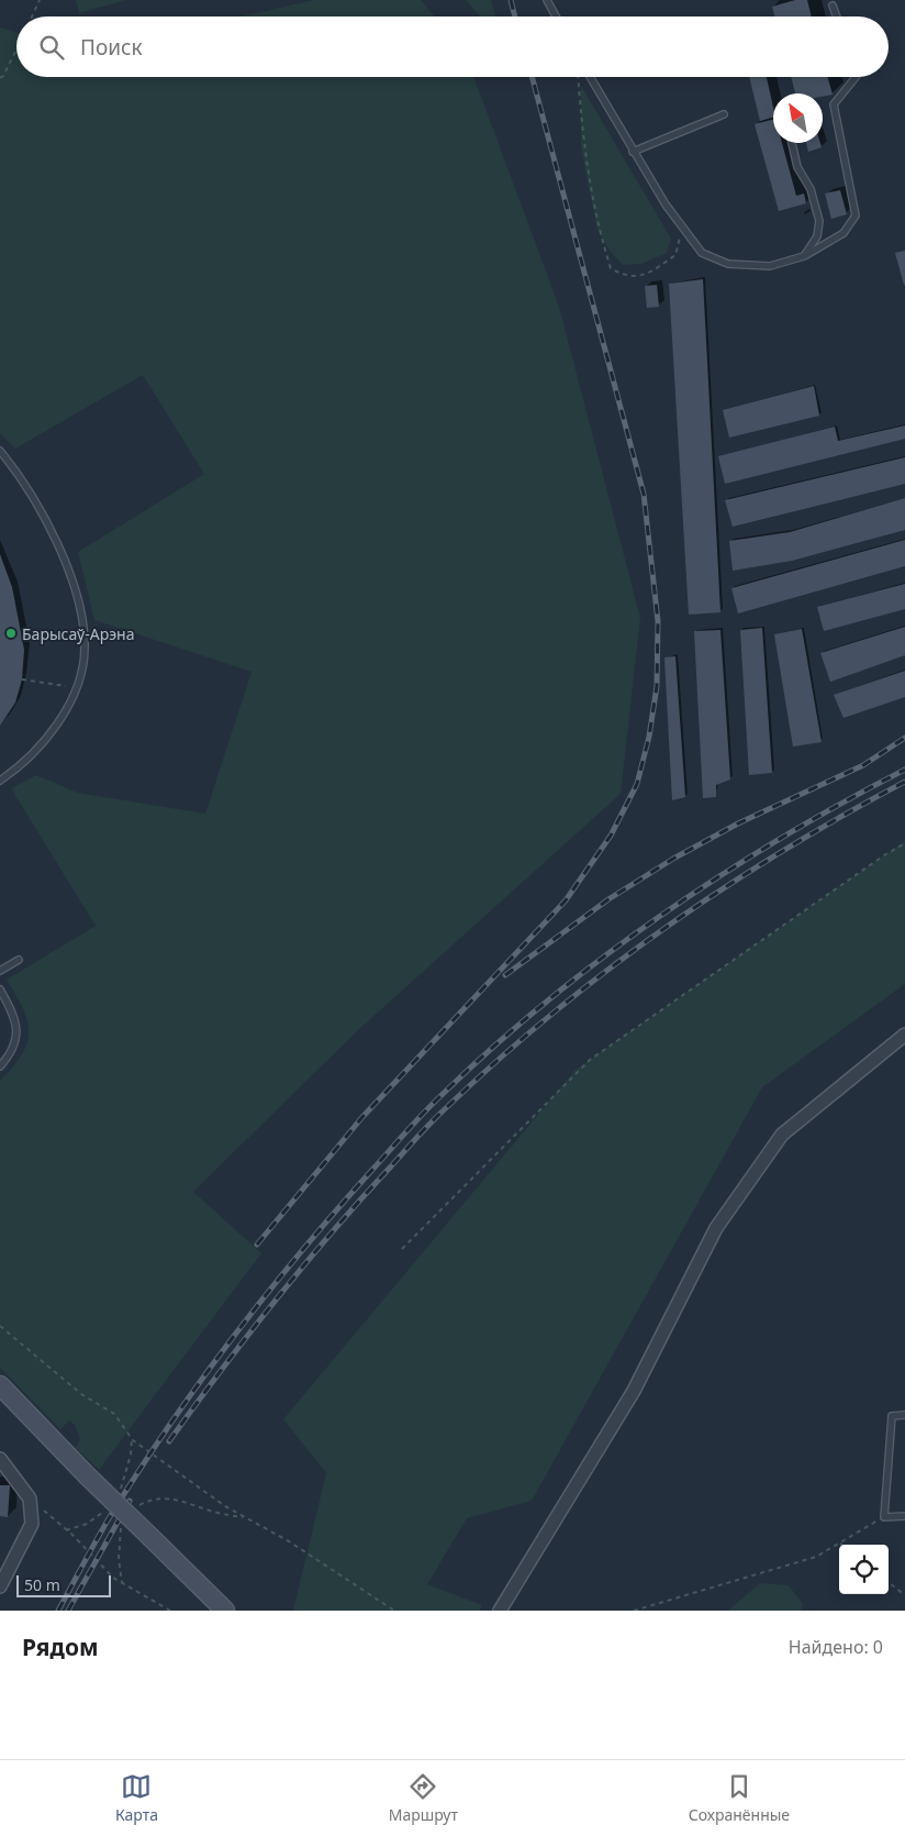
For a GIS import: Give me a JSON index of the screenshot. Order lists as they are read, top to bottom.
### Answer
{
  "places": ["Барысаў-Арэна"],
  "scale_bar": "50 m",
  "north": "top left",
  "page": {
    "search": "Поиск",
    "scale": "50 m",
    "heading": ["Рядом", "Найдено: 0"],
    "nav": ["Карта", "Маршрут", "Сохранённые"]
  }
}
